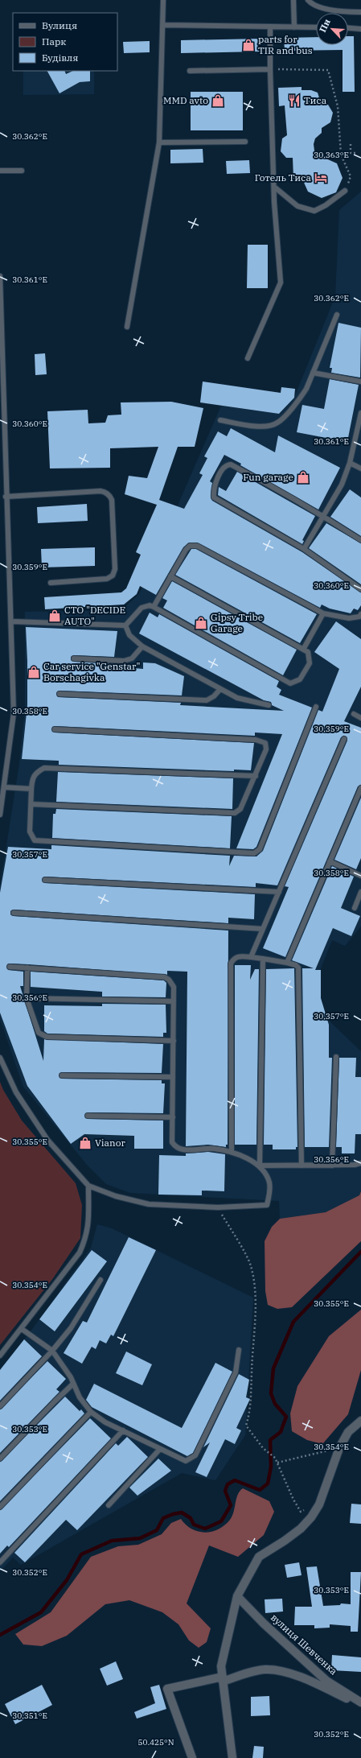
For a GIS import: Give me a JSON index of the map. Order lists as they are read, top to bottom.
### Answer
{
  "streets": {
    "street": ["вулиця Шевченка"]
  },
  "places": {
    "shop": [
      "parts for TIR and bus",
      "MMD avto",
      "Fun garage",
      "СТО \"DECIDE AUTO\"",
      "Gipsy Tribe Garage",
      "Car service \"Genstar\" Borschagivka",
      "Vianor"
    ],
    "restaurant": ["Тиса"],
    "hotel": ["Готель Тиса"]
  },
  "legend": ["Вулиця", "Парк", "Будівля"],
  "north": "top left",
  "coordinates": [
    "30.362°E",
    "30.363°E",
    "30.361°E",
    "30.360°E",
    "30.359°E",
    "30.358°E",
    "30.357°E",
    "30.356°E",
    "30.355°E",
    "30.354°E",
    "30.353°E",
    "30.352°E",
    "30.351°E",
    "50.425°N"
  ]
}
